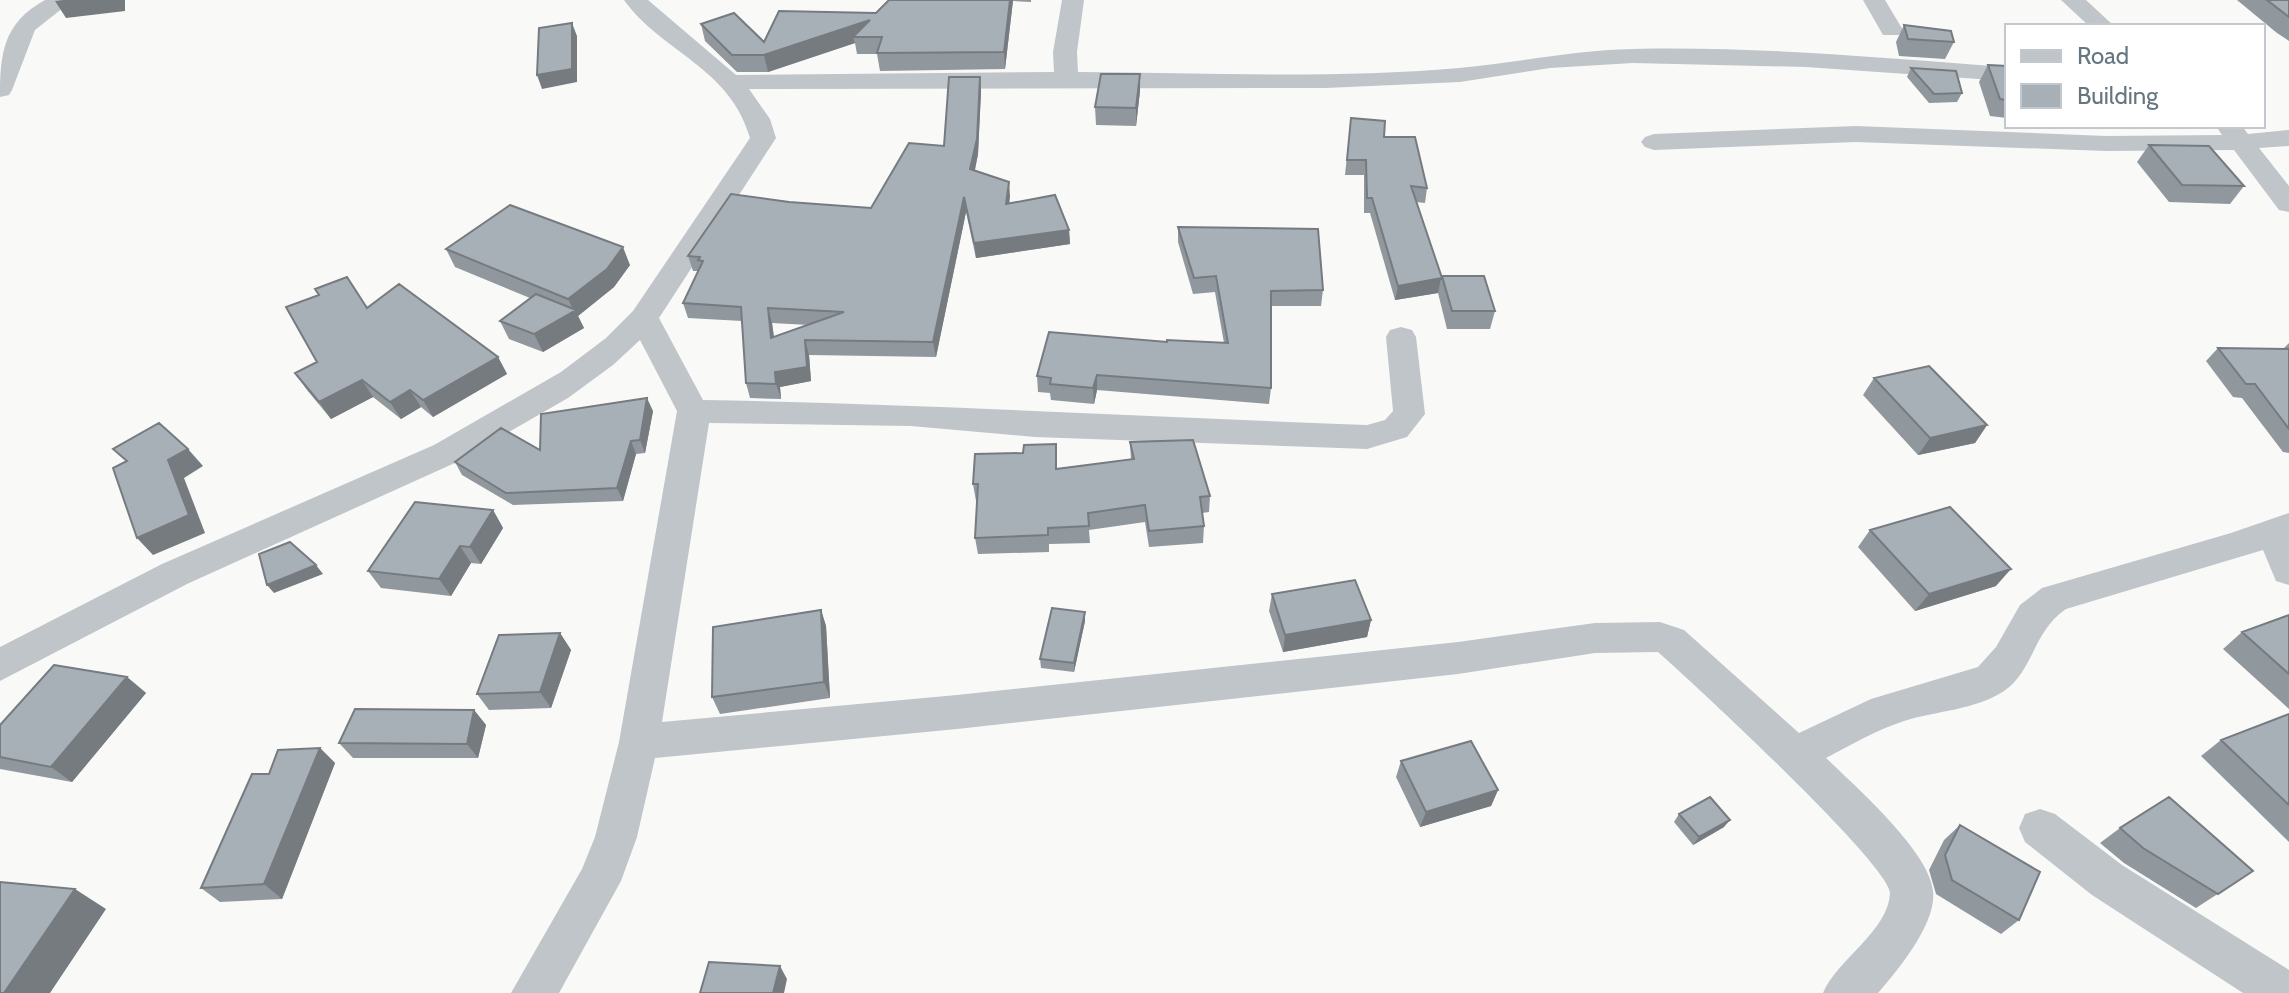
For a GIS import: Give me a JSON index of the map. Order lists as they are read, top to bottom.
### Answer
{
  "legend": ["Road", "Building"]
}
